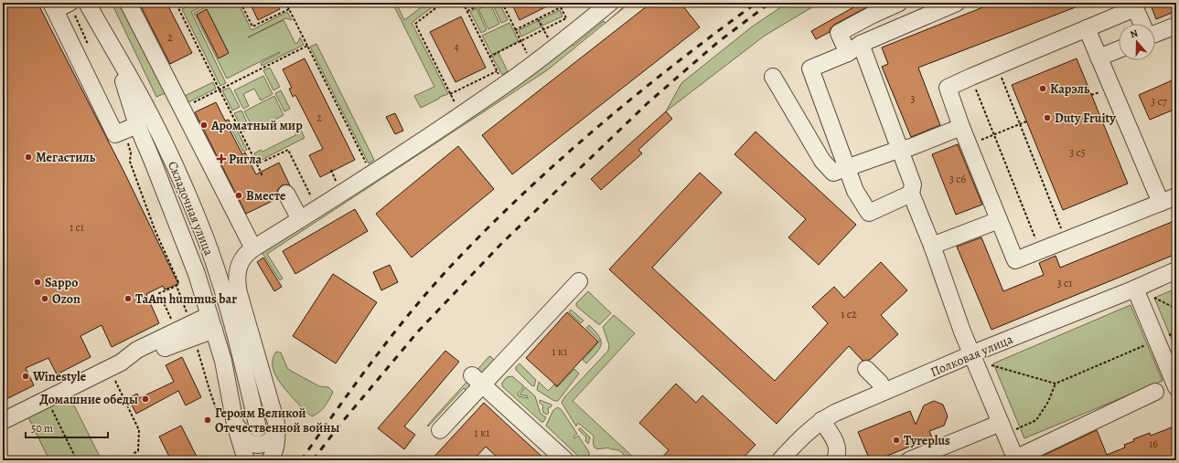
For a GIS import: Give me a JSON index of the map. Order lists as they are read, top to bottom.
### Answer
{
  "streets": {
    "street": ["Складочная улица", "Полковая улица"]
  },
  "places": {
    "other": [
      "Карэль",
      "Duty Fruity",
      "Ароматный мир",
      "Мегастиль",
      "Вместе",
      "Sappo",
      "Ozon",
      "TaAm hummus bar",
      "Winestyle",
      "Домашние обеды",
      "Героям Великой Отечественной войны",
      "Tyreplus"
    ],
    "health": ["Ригла"]
  },
  "house_numbers": [
    "2",
    "4",
    "3",
    "3 с7",
    "2",
    "3 с5",
    "3 с6",
    "1 с1",
    "3 с1",
    "1 с2",
    "1 к1",
    "1 к1",
    "16"
  ],
  "scale_bar": "50 m",
  "north": "top"
}
